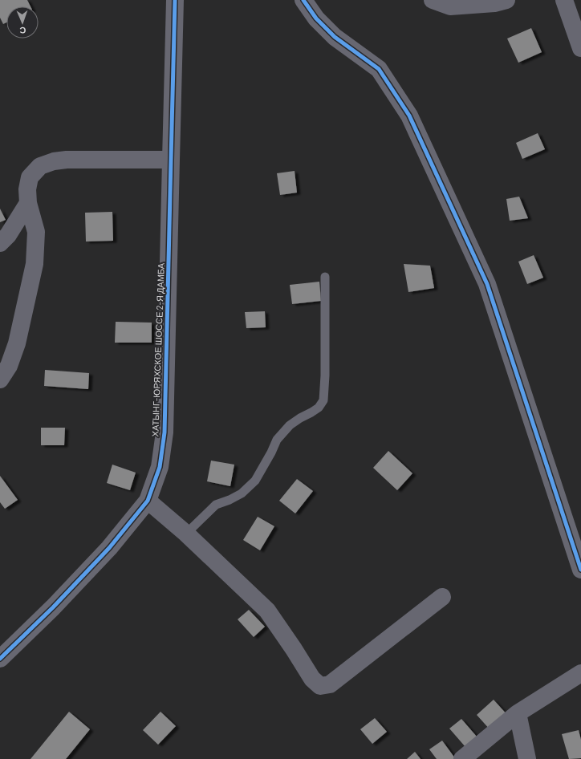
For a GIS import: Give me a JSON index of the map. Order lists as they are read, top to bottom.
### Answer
{
  "streets": {
    "street": ["ХАТЫНГ-ЮРЯХСКОЕ ШОССЕ 2-Я ДАМБА"]
  },
  "north": "bottom"
}
